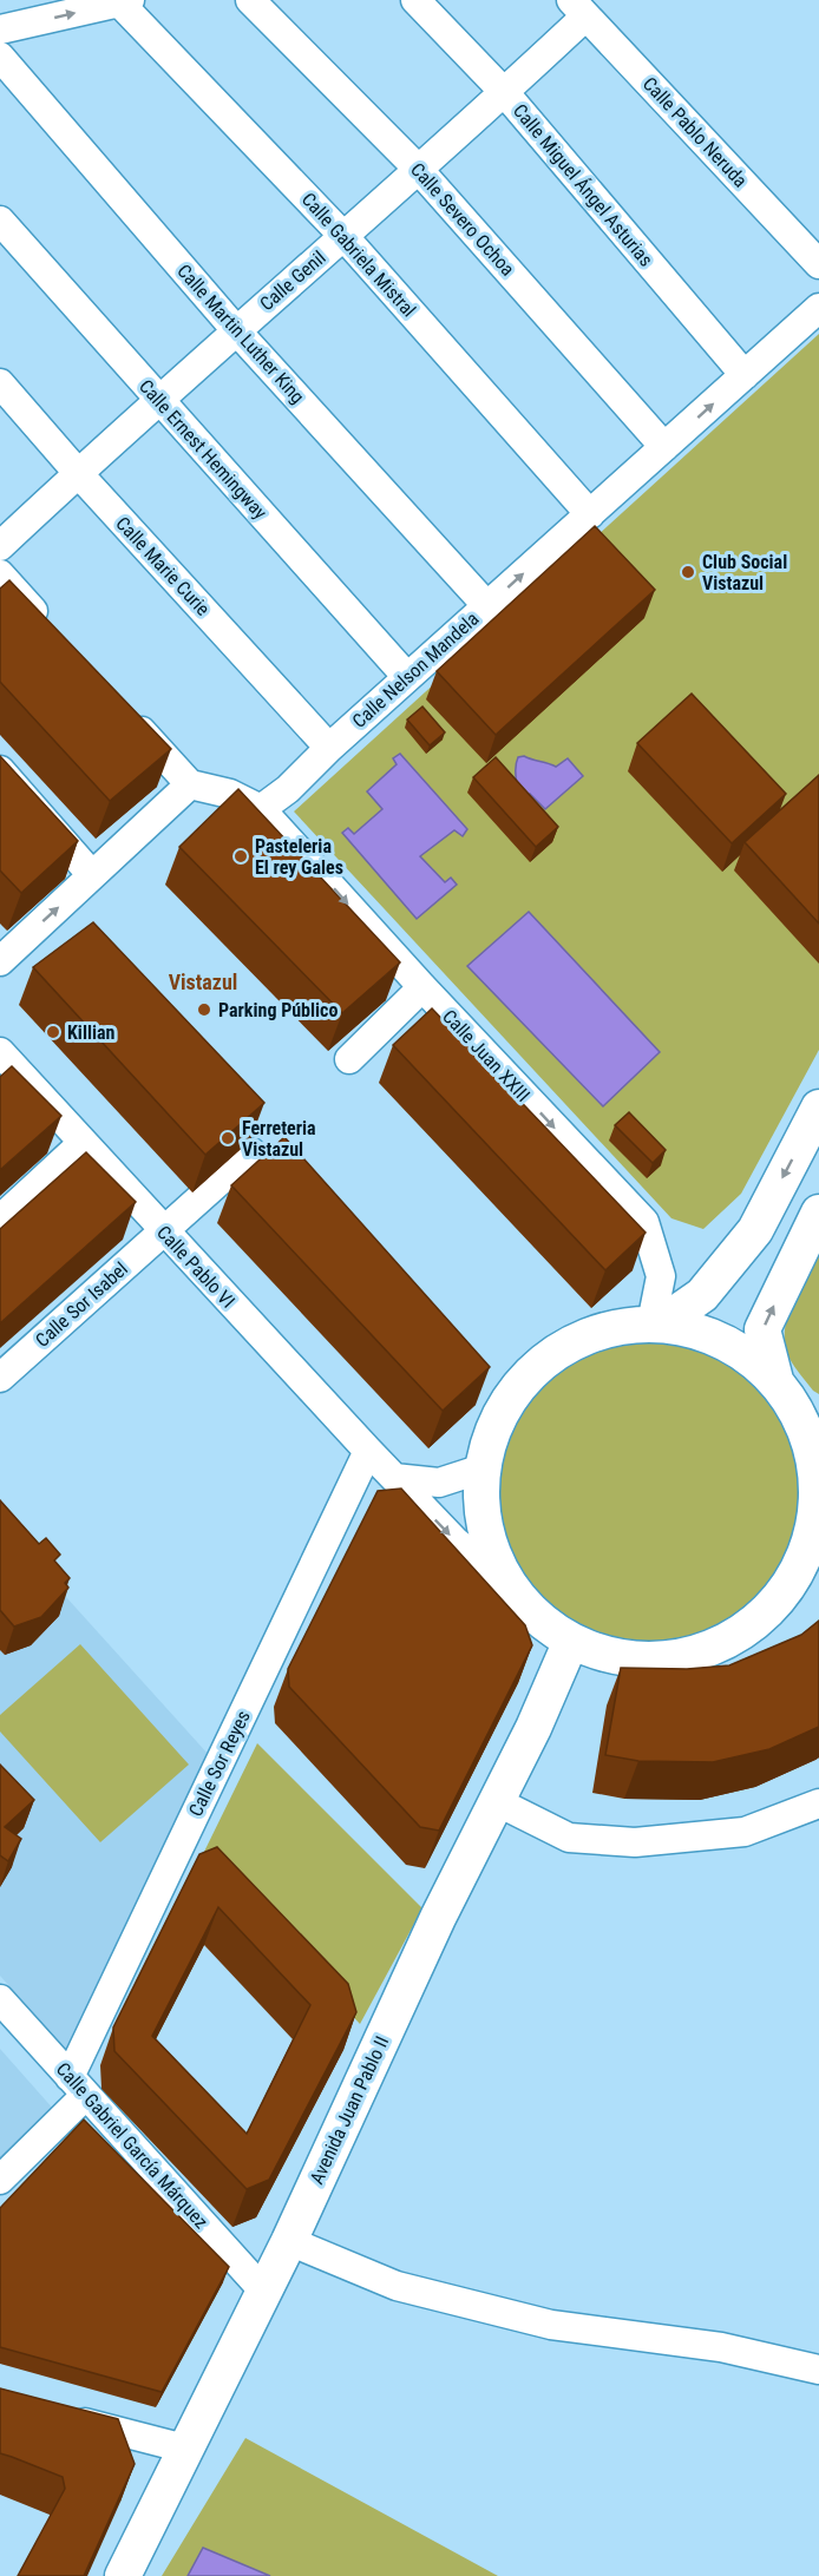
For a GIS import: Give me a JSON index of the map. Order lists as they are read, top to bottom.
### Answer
{
  "streets": {
    "main road": ["Avenida Juan Pablo II"],
    "street": [
      "Calle Pablo Neruda",
      "Calle Miguel Ángel Asturias",
      "Calle Severo Ochoa",
      "Calle Gabriela Mistral",
      "Calle Genil",
      "Calle Martin Luther King",
      "Calle Ernest Hemingway",
      "Calle Marie Curie",
      "Calle Nelson Mandela",
      "Calle Juan XXIII",
      "Calle Pablo VI",
      "Calle Sor Isabel",
      "Calle Sor Reyes",
      "Calle Gabriel García Márquez"
    ]
  },
  "crossings": [
    ["Calle Pablo Neruda", "Calle Genil"],
    ["Calle Miguel Ángel Asturias", "Calle Genil"],
    ["Calle Miguel Ángel Asturias", "Calle Nelson Mandela"],
    ["Calle Severo Ochoa", "Calle Genil"],
    ["Calle Severo Ochoa", "Calle Nelson Mandela"],
    ["Calle Gabriela Mistral", "Calle Genil"],
    ["Calle Gabriela Mistral", "Calle Nelson Mandela"],
    ["Calle Genil", "Calle Martin Luther King"],
    ["Calle Genil", "Calle Ernest Hemingway"],
    ["Calle Genil", "Calle Marie Curie"],
    ["Calle Martin Luther King", "Calle Nelson Mandela"],
    ["Calle Ernest Hemingway", "Calle Nelson Mandela"],
    ["Calle Marie Curie", "Calle Nelson Mandela"],
    ["Calle Nelson Mandela", "Calle Juan XXIII"],
    ["Calle Pablo VI", "Calle Sor Isabel"],
    ["Calle Pablo VI", "Calle Sor Reyes"],
    ["Calle Sor Reyes", "Calle Gabriel García Márquez"],
    ["Avenida Juan Pablo II", "Calle Gabriel García Márquez"]
  ],
  "one_way": ["Calle Juan XXIII"],
  "districts": ["Vistazul"],
  "places": [
    "Club Social Vistazul",
    "Pasteleria El rey Gales",
    "Parking Público",
    "Killian",
    "Ferreteria Vistazul"
  ]
}
